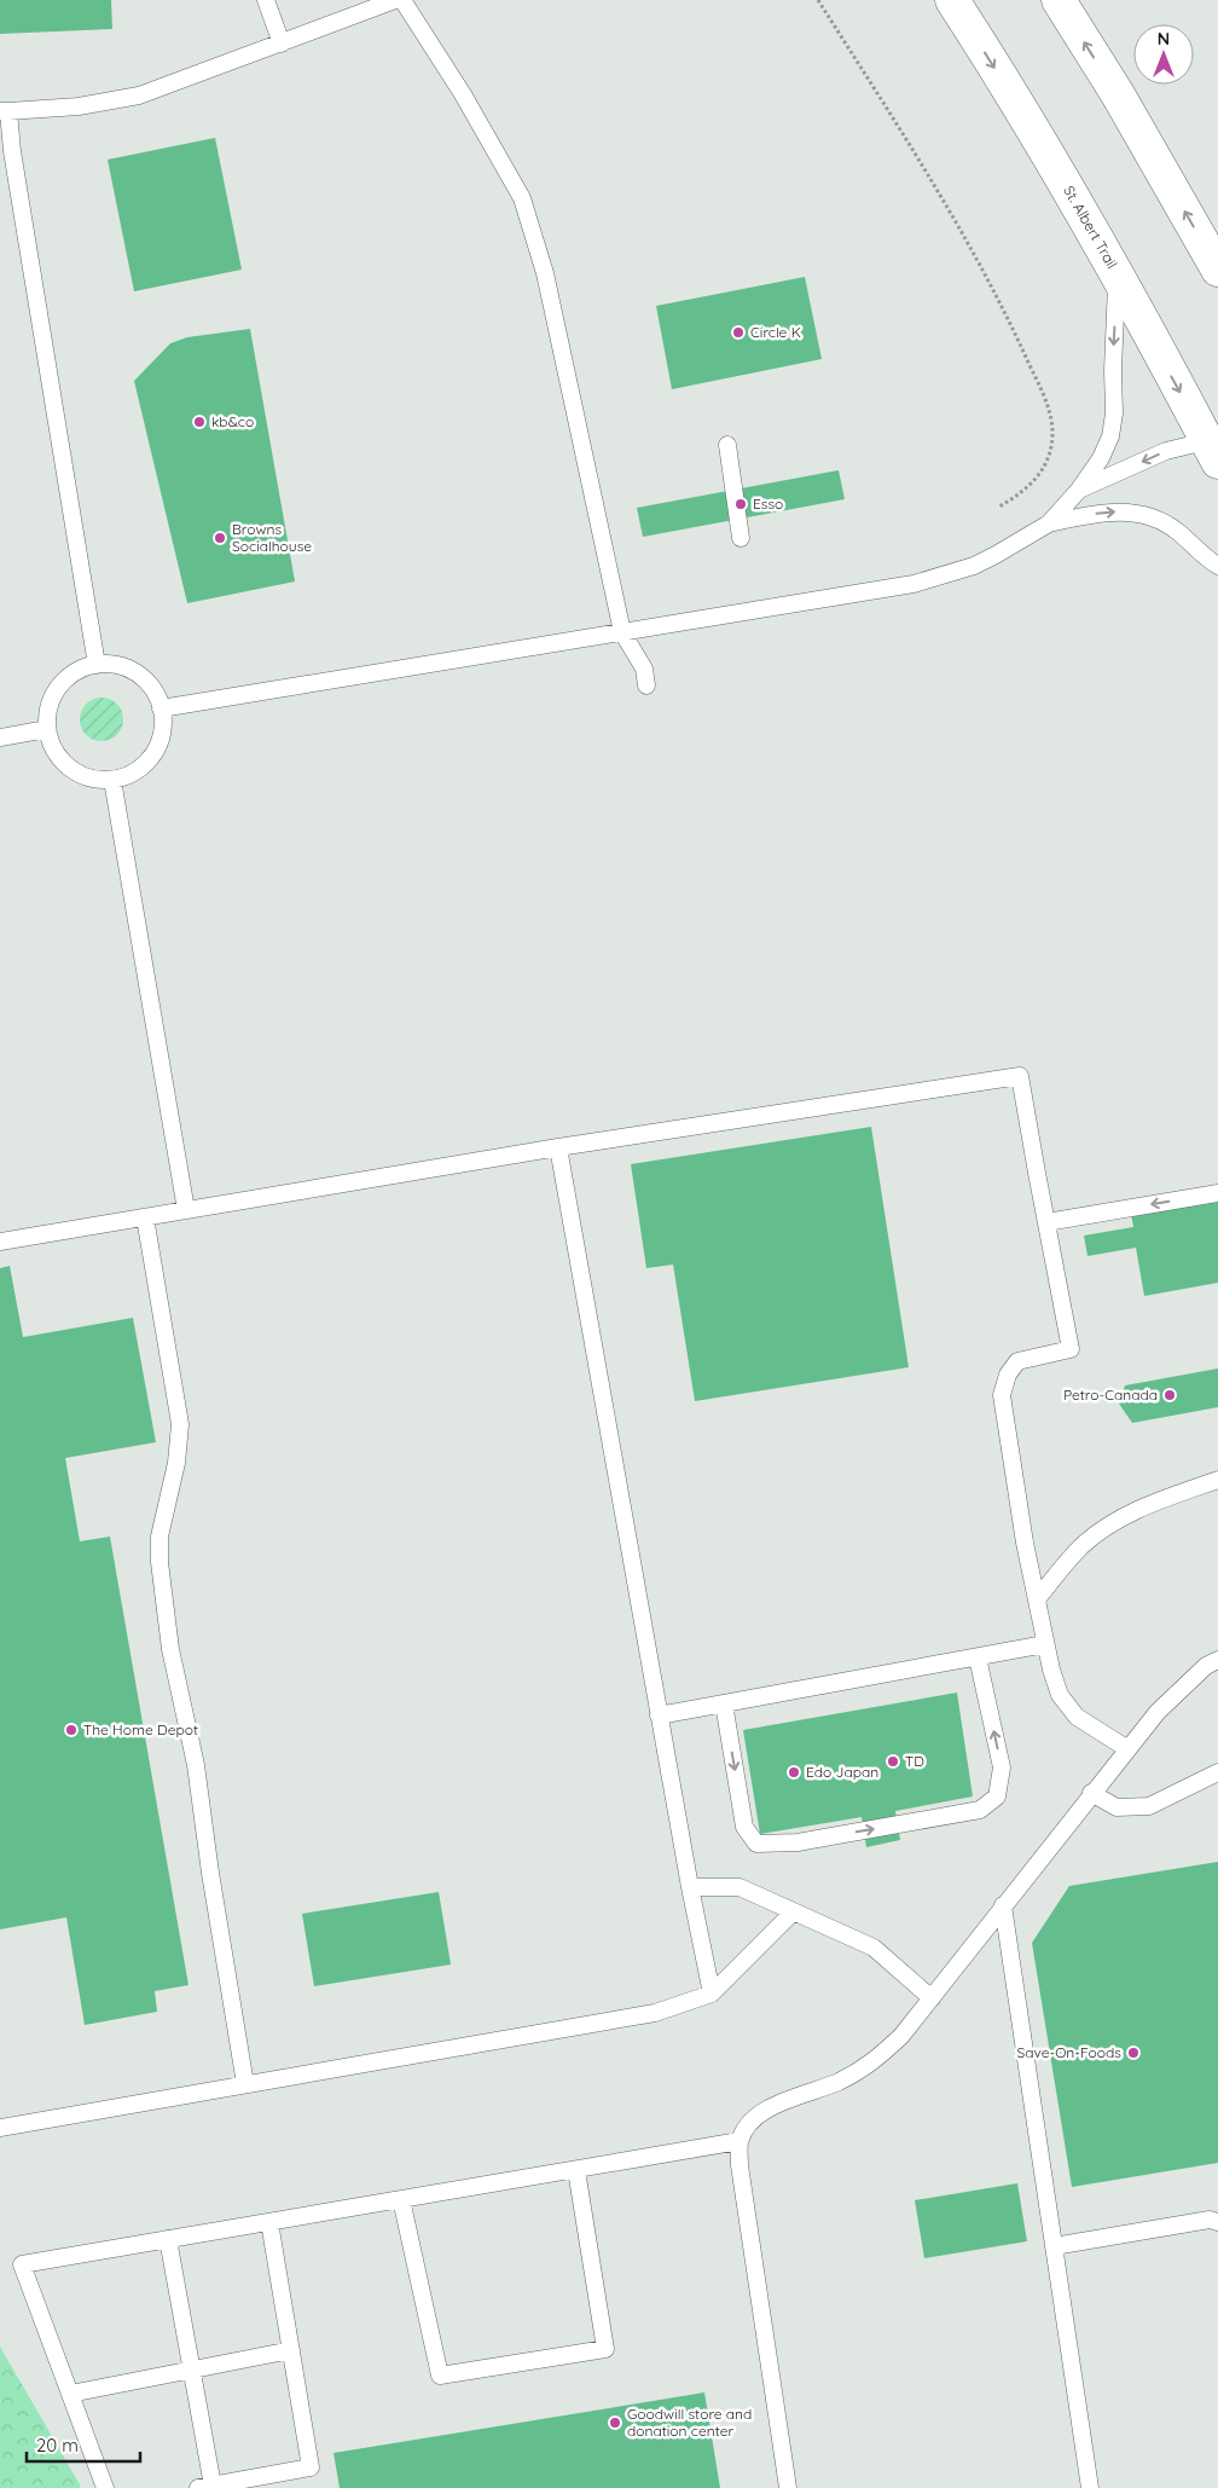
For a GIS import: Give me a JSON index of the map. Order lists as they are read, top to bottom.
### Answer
{
  "streets": {
    "main road": ["St. Albert Trail"]
  },
  "places": [
    "Circle K",
    "kb&co",
    "Esso",
    "Browns Socialhouse",
    "Petro-Canada",
    "The Home Depot",
    "TD",
    "Edo Japan",
    "Save-On-Foods",
    "Goodwill store and donation center"
  ],
  "scale_bar": "20 m",
  "north": "top"
}
